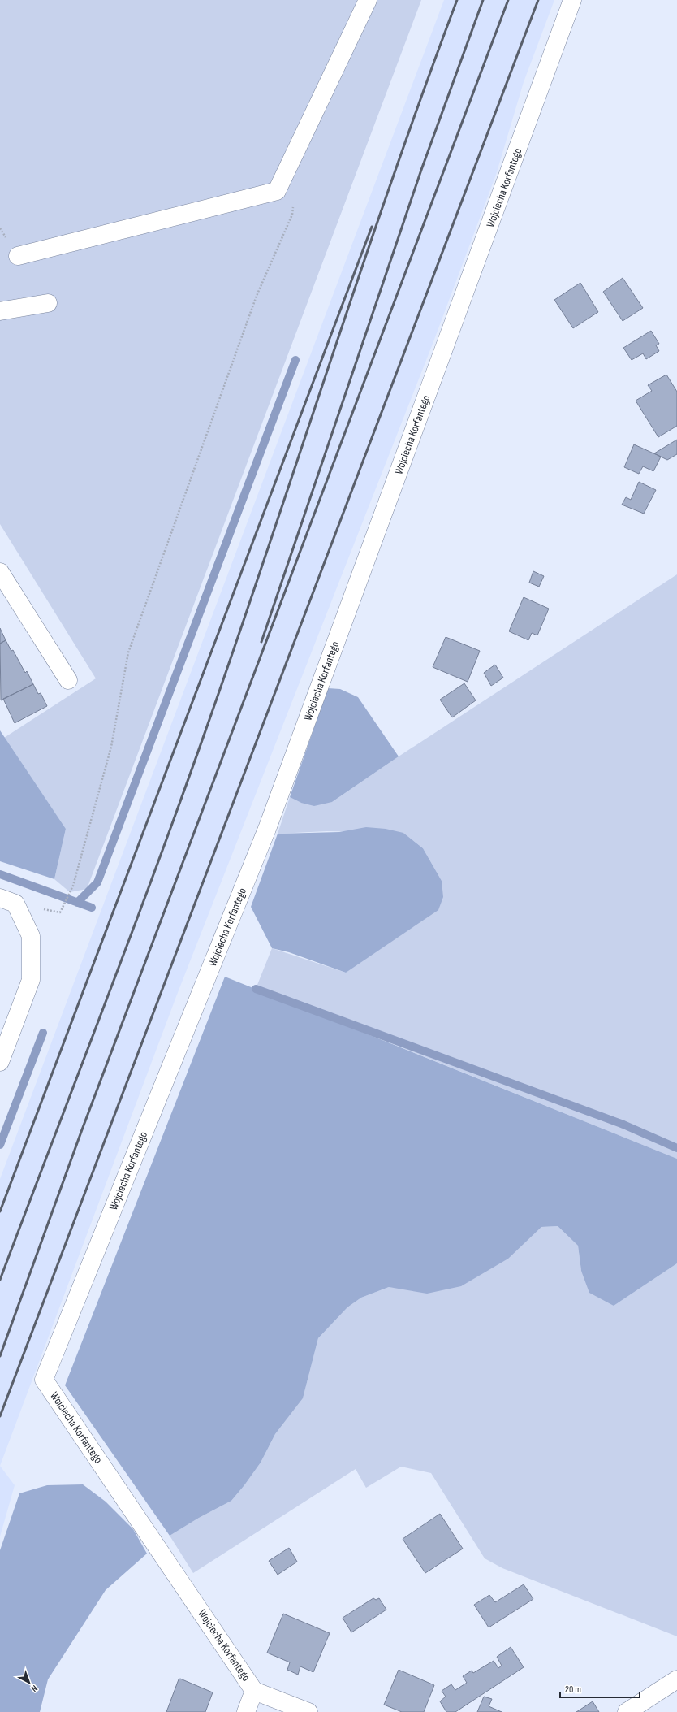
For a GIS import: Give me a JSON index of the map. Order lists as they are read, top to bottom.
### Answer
{
  "streets": {
    "street": ["Wojciecha Korfantego"]
  },
  "scale_bar": "20 m",
  "north": "bottom right"
}
